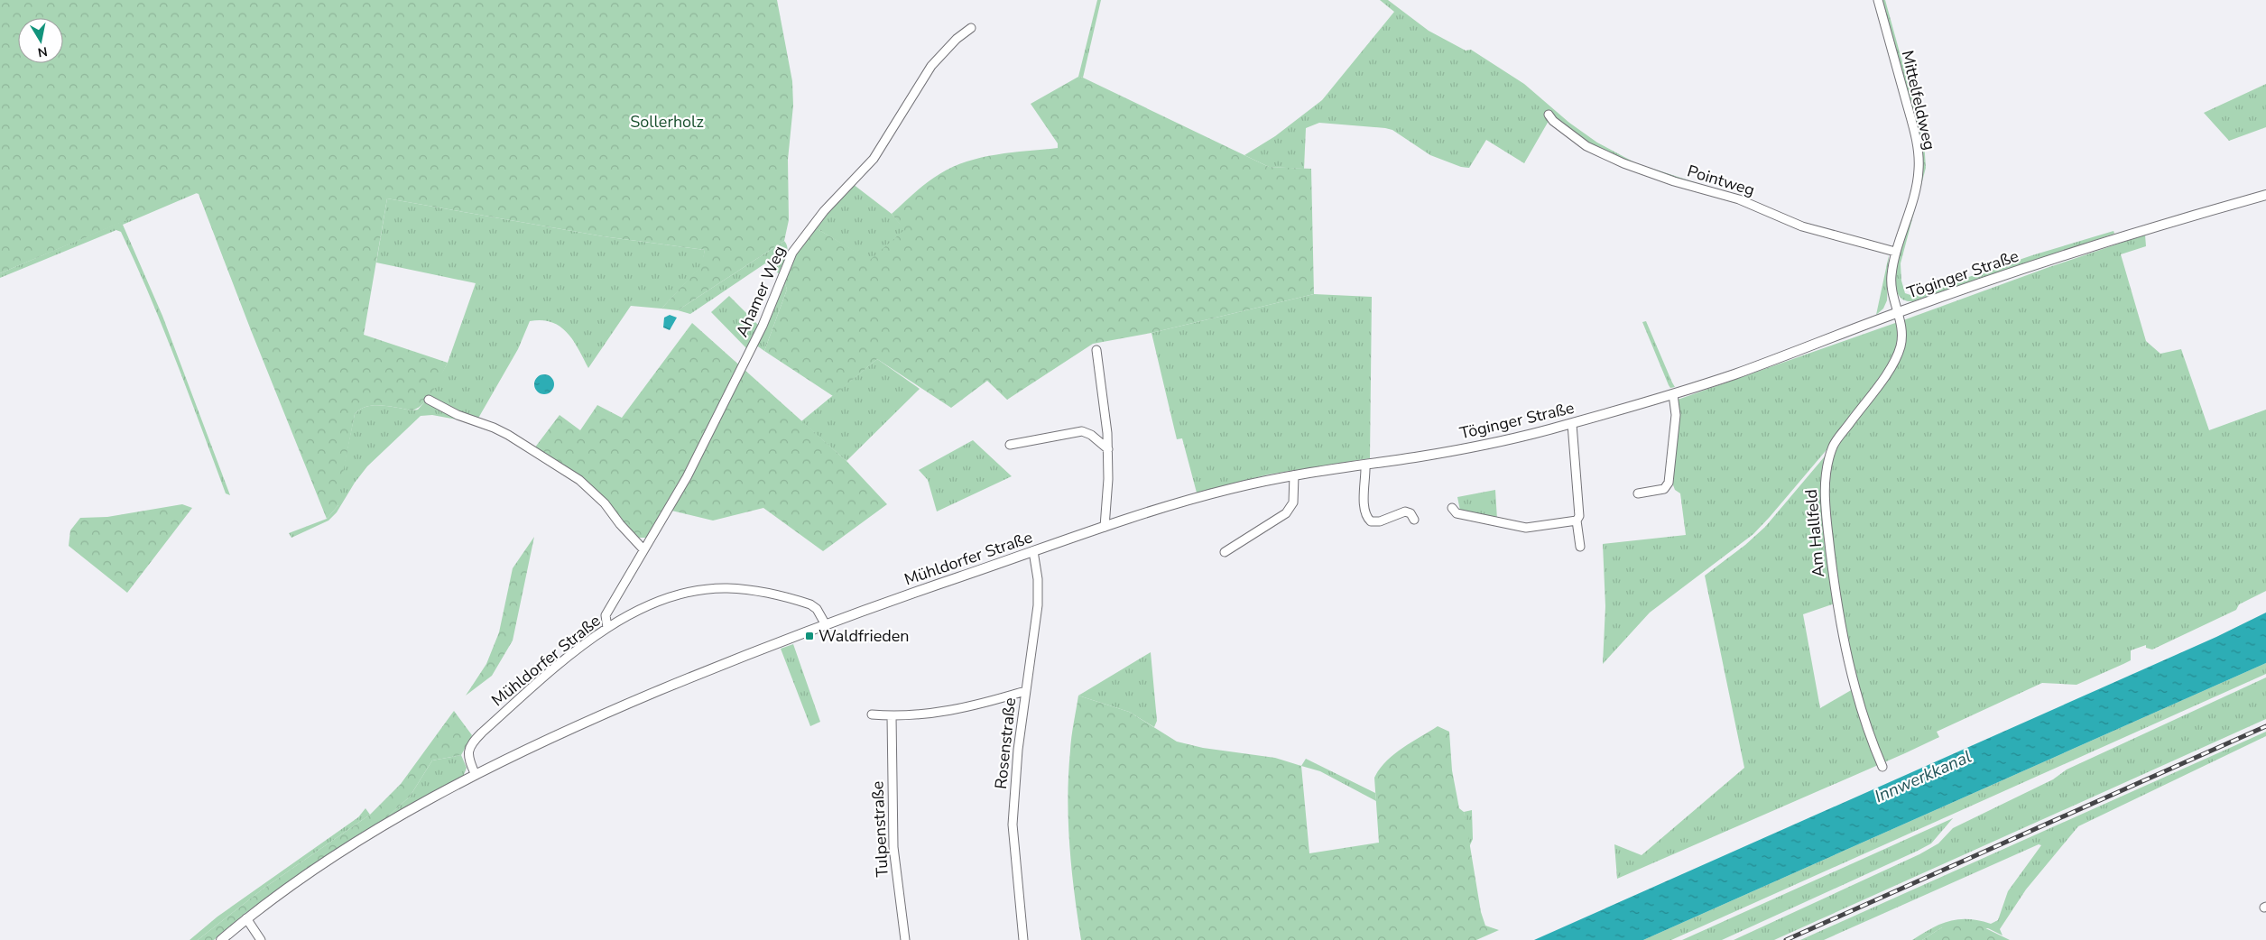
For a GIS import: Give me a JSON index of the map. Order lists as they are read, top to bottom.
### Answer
{
  "streets": {
    "street": [
      "Mittelfeldweg",
      "Pointweg",
      "Töginger Straße",
      "Ahamer Weg",
      "Am Hallfeld",
      "Mühldorfer Straße",
      "Rosenstraße",
      "Tulpenstraße"
    ]
  },
  "crossings": [
    ["Mittelfeldweg", "Pointweg"],
    ["Mittelfeldweg", "Töginger Straße"],
    ["Mittelfeldweg", "Am Hallfeld"],
    ["Töginger Straße", "Am Hallfeld"],
    ["Töginger Straße", "Mühldorfer Straße"],
    ["Ahamer Weg", "Mühldorfer Straße"],
    ["Mühldorfer Straße", "Rosenstraße"]
  ],
  "water": ["Innwerkkanal"],
  "parks": ["Sollerholz"],
  "places": {
    "transit": ["Waldfrieden"]
  },
  "north": "bottom"
}
